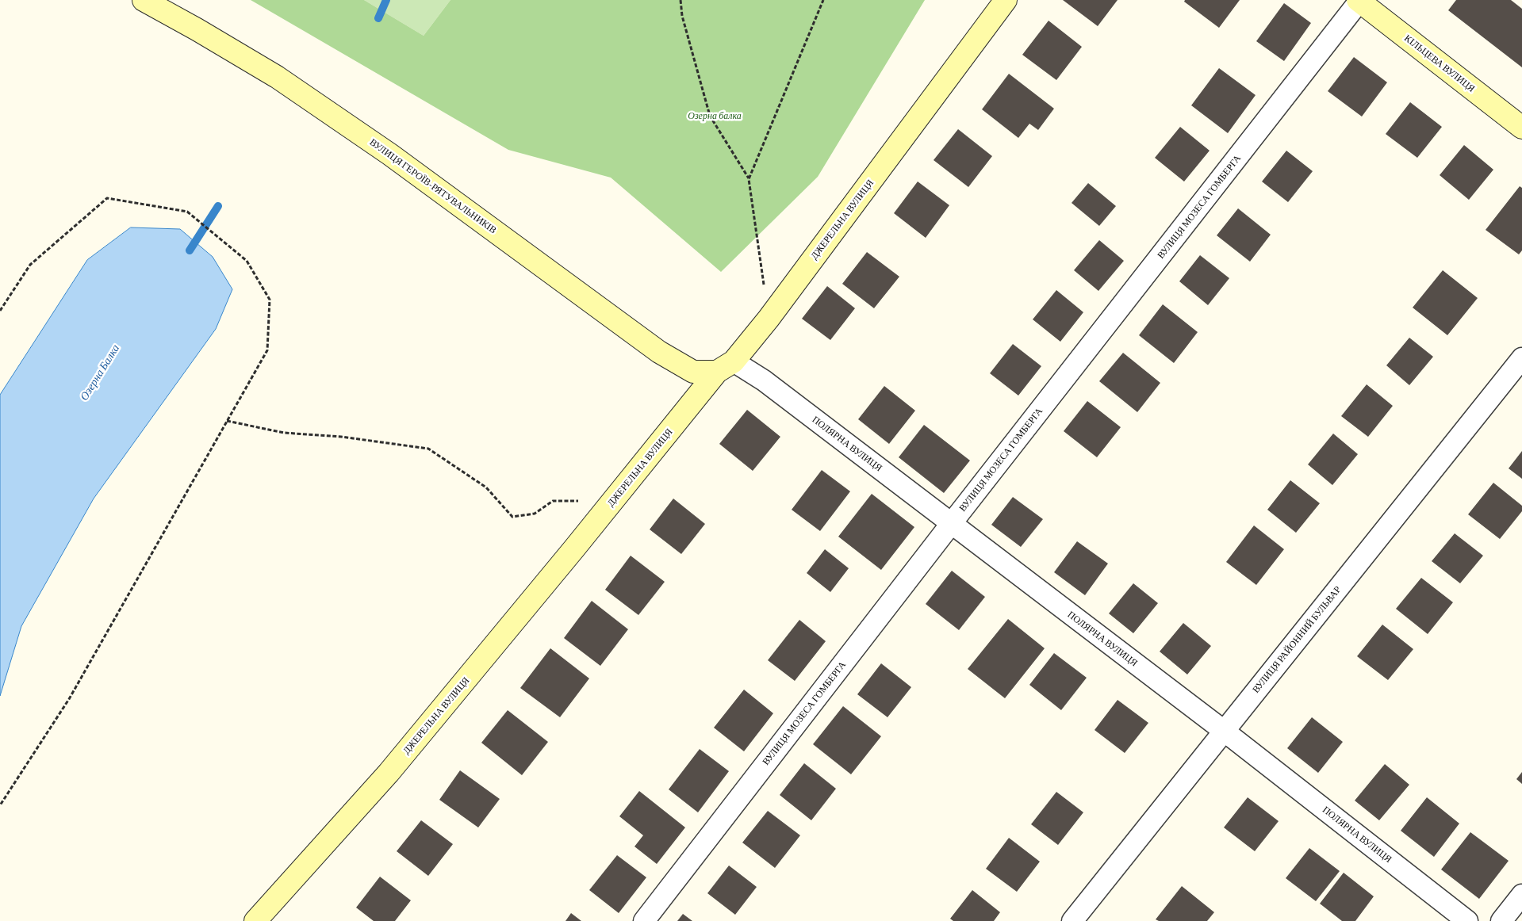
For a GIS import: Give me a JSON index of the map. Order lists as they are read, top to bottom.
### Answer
{
  "streets": {
    "main road": ["КІЛЬЦЕВА ВУЛИЦЯ", "ВУЛИЦЯ ГЕРОЇВ-РЯТУВАЛЬНИКІВ", "ДЖЕРЕЛЬНА ВУЛИЦЯ"],
    "street": ["ВУЛИЦЯ МОЗЕСА ГОМБЕРГА", "ПОЛЯРНА ВУЛИЦЯ", "ВУЛИЦЯ РАЙОННИЙ БУЛЬВАР"]
  },
  "crossings": [
    ["КІЛЬЦЕВА ВУЛИЦЯ", "ВУЛИЦЯ МОЗЕСА ГОМБЕРГА"],
    ["ВУЛИЦЯ ГЕРОЇВ-РЯТУВАЛЬНИКІВ", "ДЖЕРЕЛЬНА ВУЛИЦЯ"],
    ["ВУЛИЦЯ ГЕРОЇВ-РЯТУВАЛЬНИКІВ", "ПОЛЯРНА ВУЛИЦЯ"],
    ["ВУЛИЦЯ МОЗЕСА ГОМБЕРГА", "ПОЛЯРНА ВУЛИЦЯ"],
    ["ДЖЕРЕЛЬНА ВУЛИЦЯ", "ПОЛЯРНА ВУЛИЦЯ"],
    ["ПОЛЯРНА ВУЛИЦЯ", "ВУЛИЦЯ РАЙОННИЙ БУЛЬВАР"]
  ],
  "water": ["Озерна Балка"],
  "parks": ["Озерна балка"]
}
